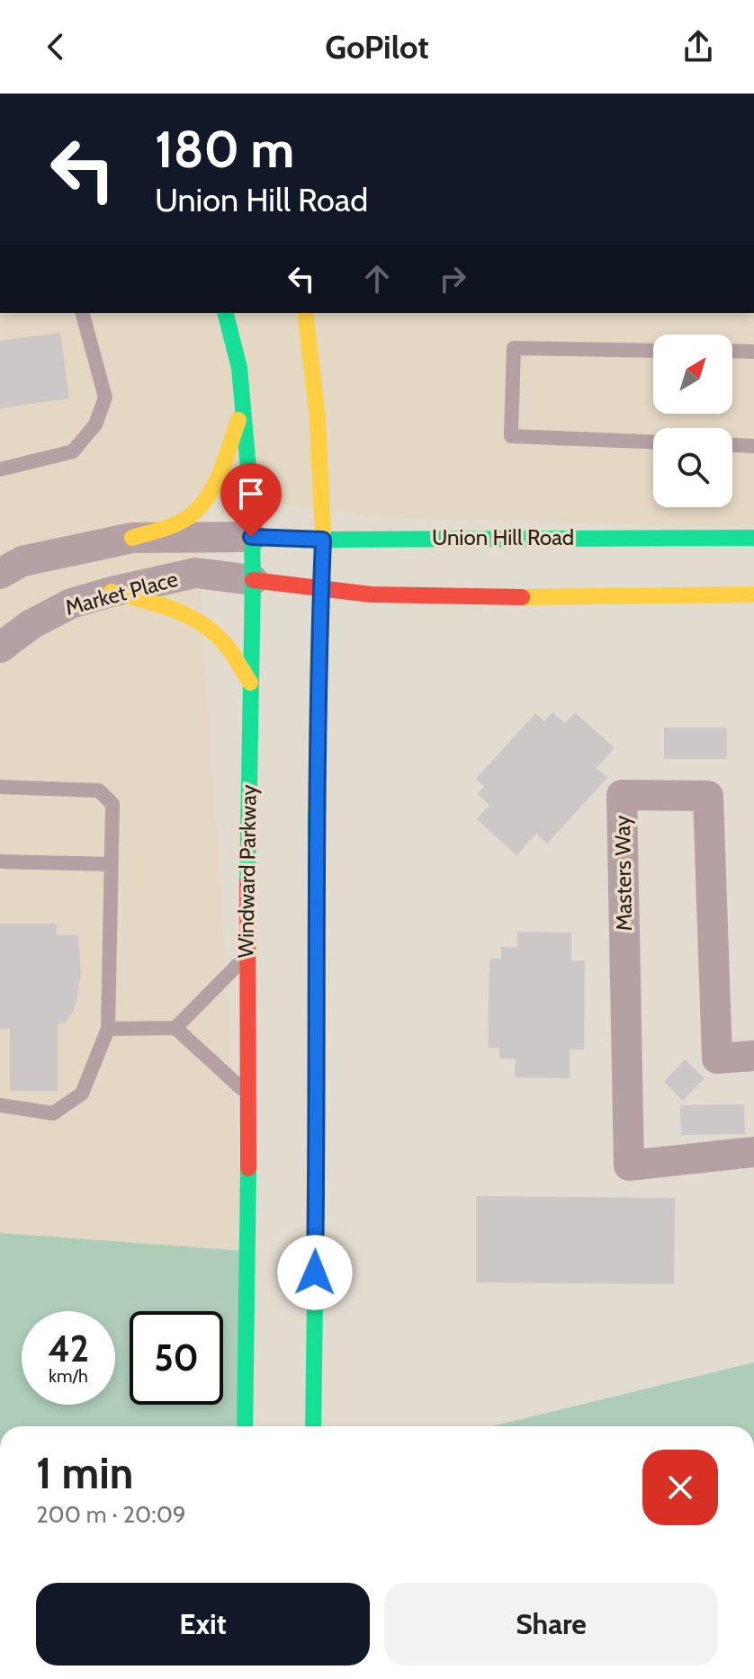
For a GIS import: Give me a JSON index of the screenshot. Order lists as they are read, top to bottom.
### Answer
{
  "streets": {
    "main road": ["Union Hill Road", "Windward Parkway"],
    "street": ["Market Place", "Masters Way"]
  },
  "crossings": [
    ["Union Hill Road", "Market Place"],
    ["Union Hill Road", "Windward Parkway"],
    ["Market Place", "Windward Parkway"]
  ],
  "north": "top right",
  "page": {
    "header": "GoPilot",
    "turn": ["180 m", "Union Hill Road"],
    "speed": "42 km/h",
    "limit": "50",
    "heading": ["1 min", "200 m · 20:09"],
    "buttons": ["Exit", "Share"]
  }
}
